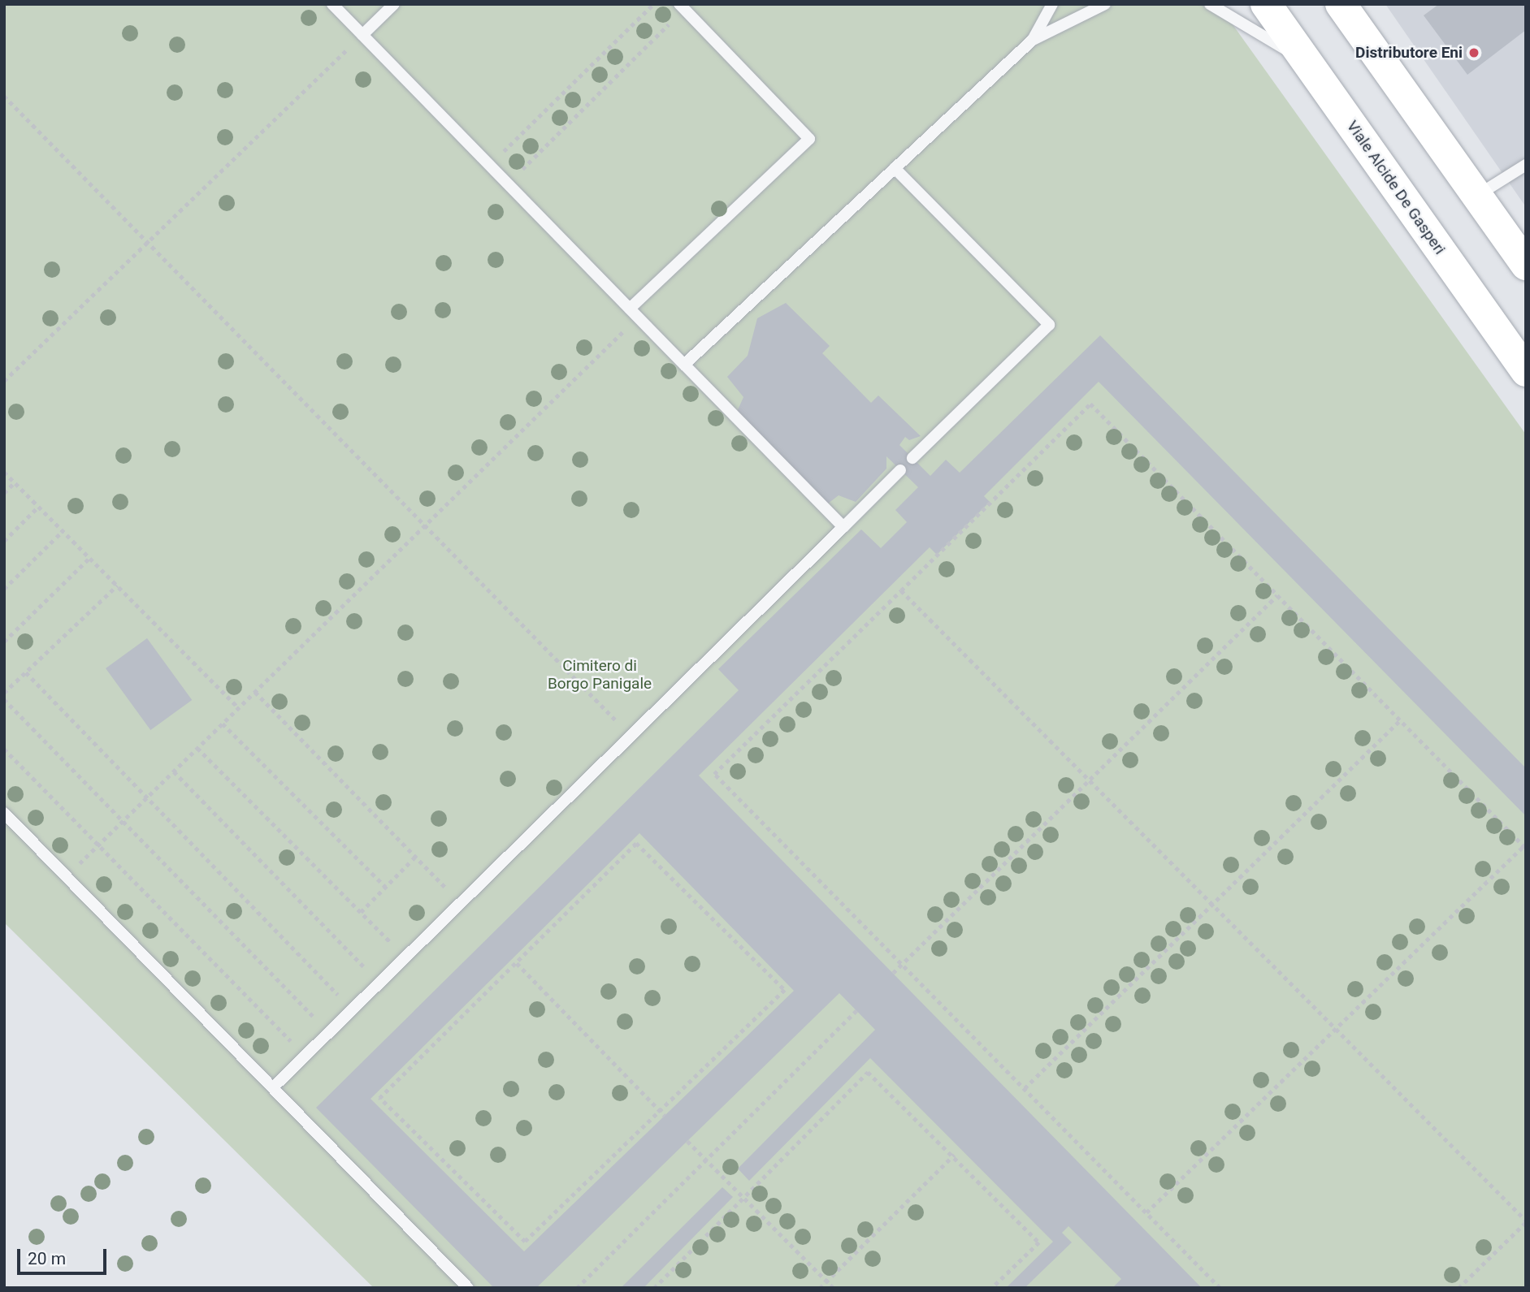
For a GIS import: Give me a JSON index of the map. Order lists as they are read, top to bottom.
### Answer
{
  "streets": {
    "main road": ["Viale Alcide De Gasperi"]
  },
  "parks": ["Cimitero di Borgo Panigale"],
  "places": ["Distributore Eni"],
  "scale_bar": "20 m"
}
